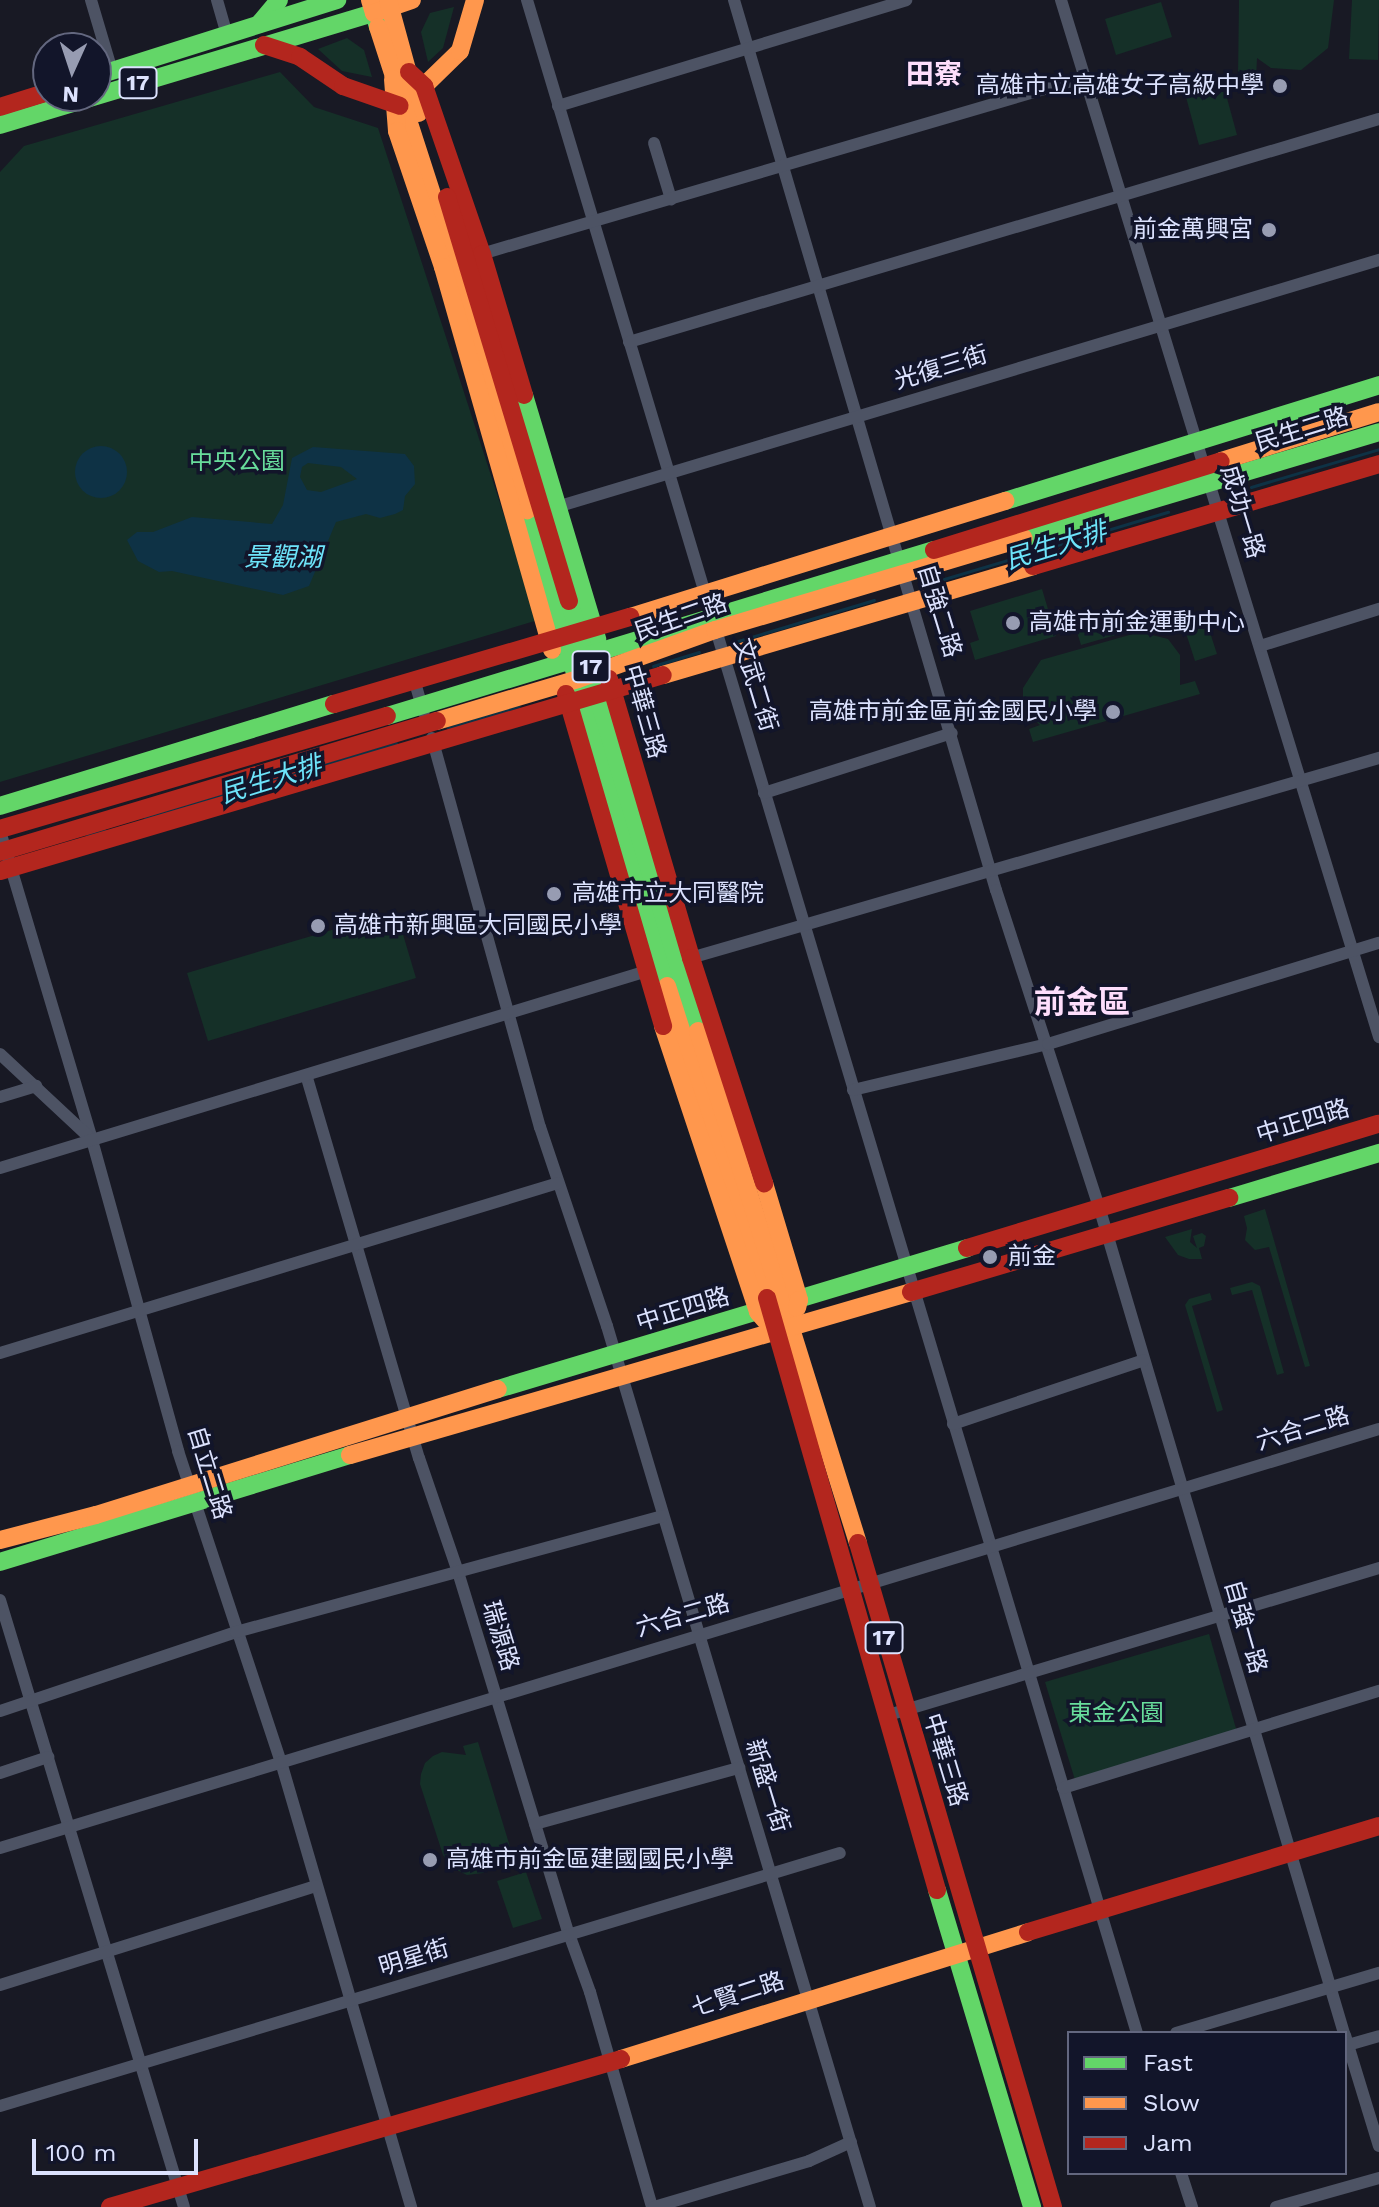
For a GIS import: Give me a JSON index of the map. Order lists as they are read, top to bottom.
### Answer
{
  "streets": {
    "main road": [
      "17",
      "民生二路",
      "中華三路",
      "中正四路",
      "七賢二路"
    ],
    "street": [
      "光復三街",
      "成功一路",
      "自強二路",
      "文武二街",
      "六合二路",
      "自立二路",
      "自強一路",
      "瑞源路",
      "新盛一街",
      "明星街"
    ]
  },
  "crossings": [
    ["17", "中華三路"],
    ["光復三街", "成功一路"],
    ["光復三街", "自強二路"],
    ["光復三街", "文武二街"],
    ["光復三街", "中華三路"],
    ["民生二路", "成功一路"],
    ["民生二路", "自強二路"],
    ["民生二路", "文武二街"],
    ["民生二路", "中華三路"],
    ["民生二路", "自立二路"],
    ["民生二路", "新盛一街"],
    ["自強二路", "中正四路"],
    ["自強二路", "自強一路"],
    ["文武二街", "中正四路"],
    ["文武二街", "六合二路"],
    ["文武二街", "七賢二路"],
    ["中華三路", "中正四路"],
    ["中華三路", "六合二路"],
    ["中華三路", "七賢二路"],
    ["中正四路", "自立二路"],
    ["中正四路", "自強一路"],
    ["中正四路", "瑞源路"],
    ["中正四路", "新盛一街"],
    ["六合二路", "自立二路"],
    ["六合二路", "自強一路"],
    ["六合二路", "瑞源路"],
    ["六合二路", "新盛一街"],
    ["自立二路", "明星街"],
    ["自立二路", "七賢二路"],
    ["自強一路", "七賢二路"],
    ["瑞源路", "明星街"],
    ["瑞源路", "七賢二路"],
    ["新盛一街", "明星街"],
    ["新盛一街", "七賢二路"]
  ],
  "districts": ["田寮", "前金區"],
  "water": ["民生大排", "景觀湖"],
  "parks": ["中央公園", "東金公園"],
  "places": [
    "高雄市立高雄女子高級中學",
    "前金萬興宮",
    "高雄市前金運動中心",
    "高雄市前金區前金國民小學",
    "高雄市立大同醫院",
    "高雄市新興區大同國民小學",
    "前金",
    "高雄市前金區建國國民小學"
  ],
  "legend": ["Fast", "Slow", "Jam"],
  "scale_bar": "100 m",
  "north": "bottom"
}
